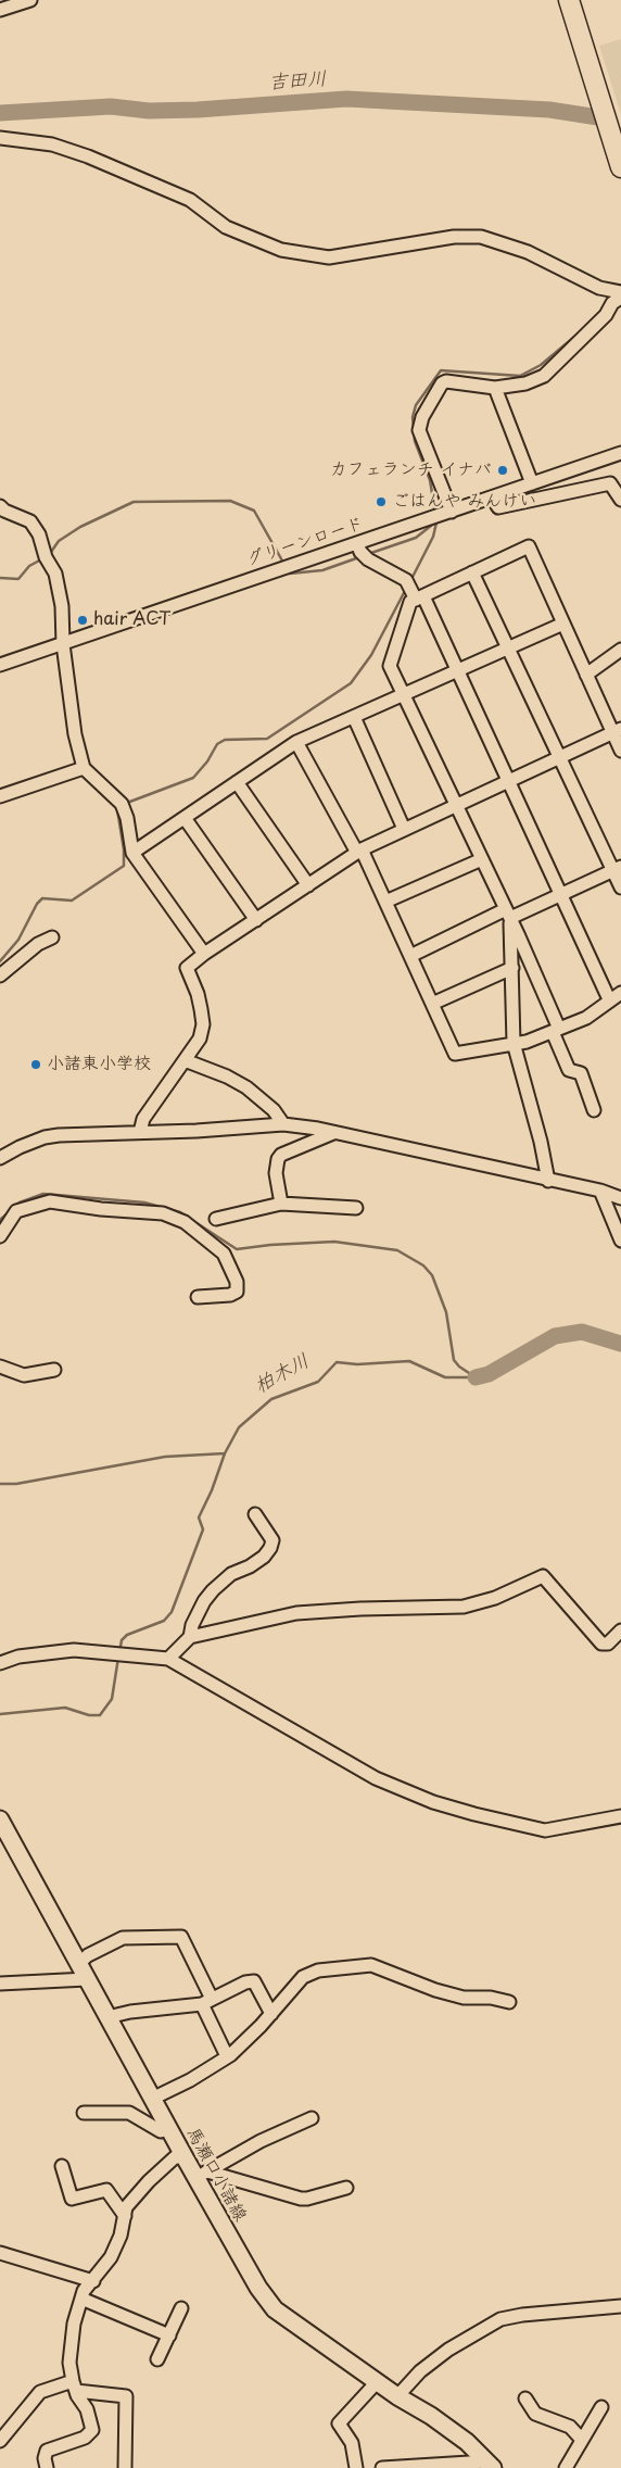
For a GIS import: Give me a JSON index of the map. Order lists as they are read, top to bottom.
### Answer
{
  "streets": {
    "main road": ["馬瀬口小諸線"],
    "street": ["グリーンロード"]
  },
  "water": ["吉田川", "柏木川"],
  "places": [
    "カフェランチ イナバ",
    "ごはんや みんけい",
    "hair ACT",
    "小諸東小学校"
  ]
}
